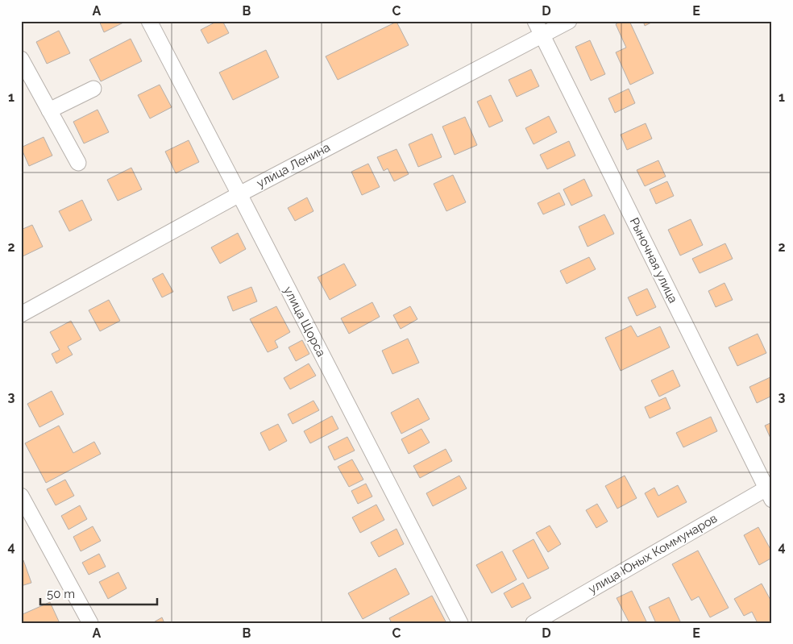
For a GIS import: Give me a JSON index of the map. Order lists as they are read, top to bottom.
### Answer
{
  "streets": {
    "street": [
      "улица Ленина",
      "Рыночная улица",
      "улица Щорса",
      "улица Юных Коммунаров"
    ]
  },
  "crossings": [
    ["улица Ленина", "Рыночная улица"],
    ["улица Ленина", "улица Щорса"],
    ["Рыночная улица", "улица Юных Коммунаров"]
  ],
  "scale_bar": "50 m",
  "grid": {
    "columns": [
      "A",
      "B",
      "C",
      "D",
      "E"
    ],
    "rows": [
      "1",
      "2",
      "3",
      "4"
    ]
  }
}
